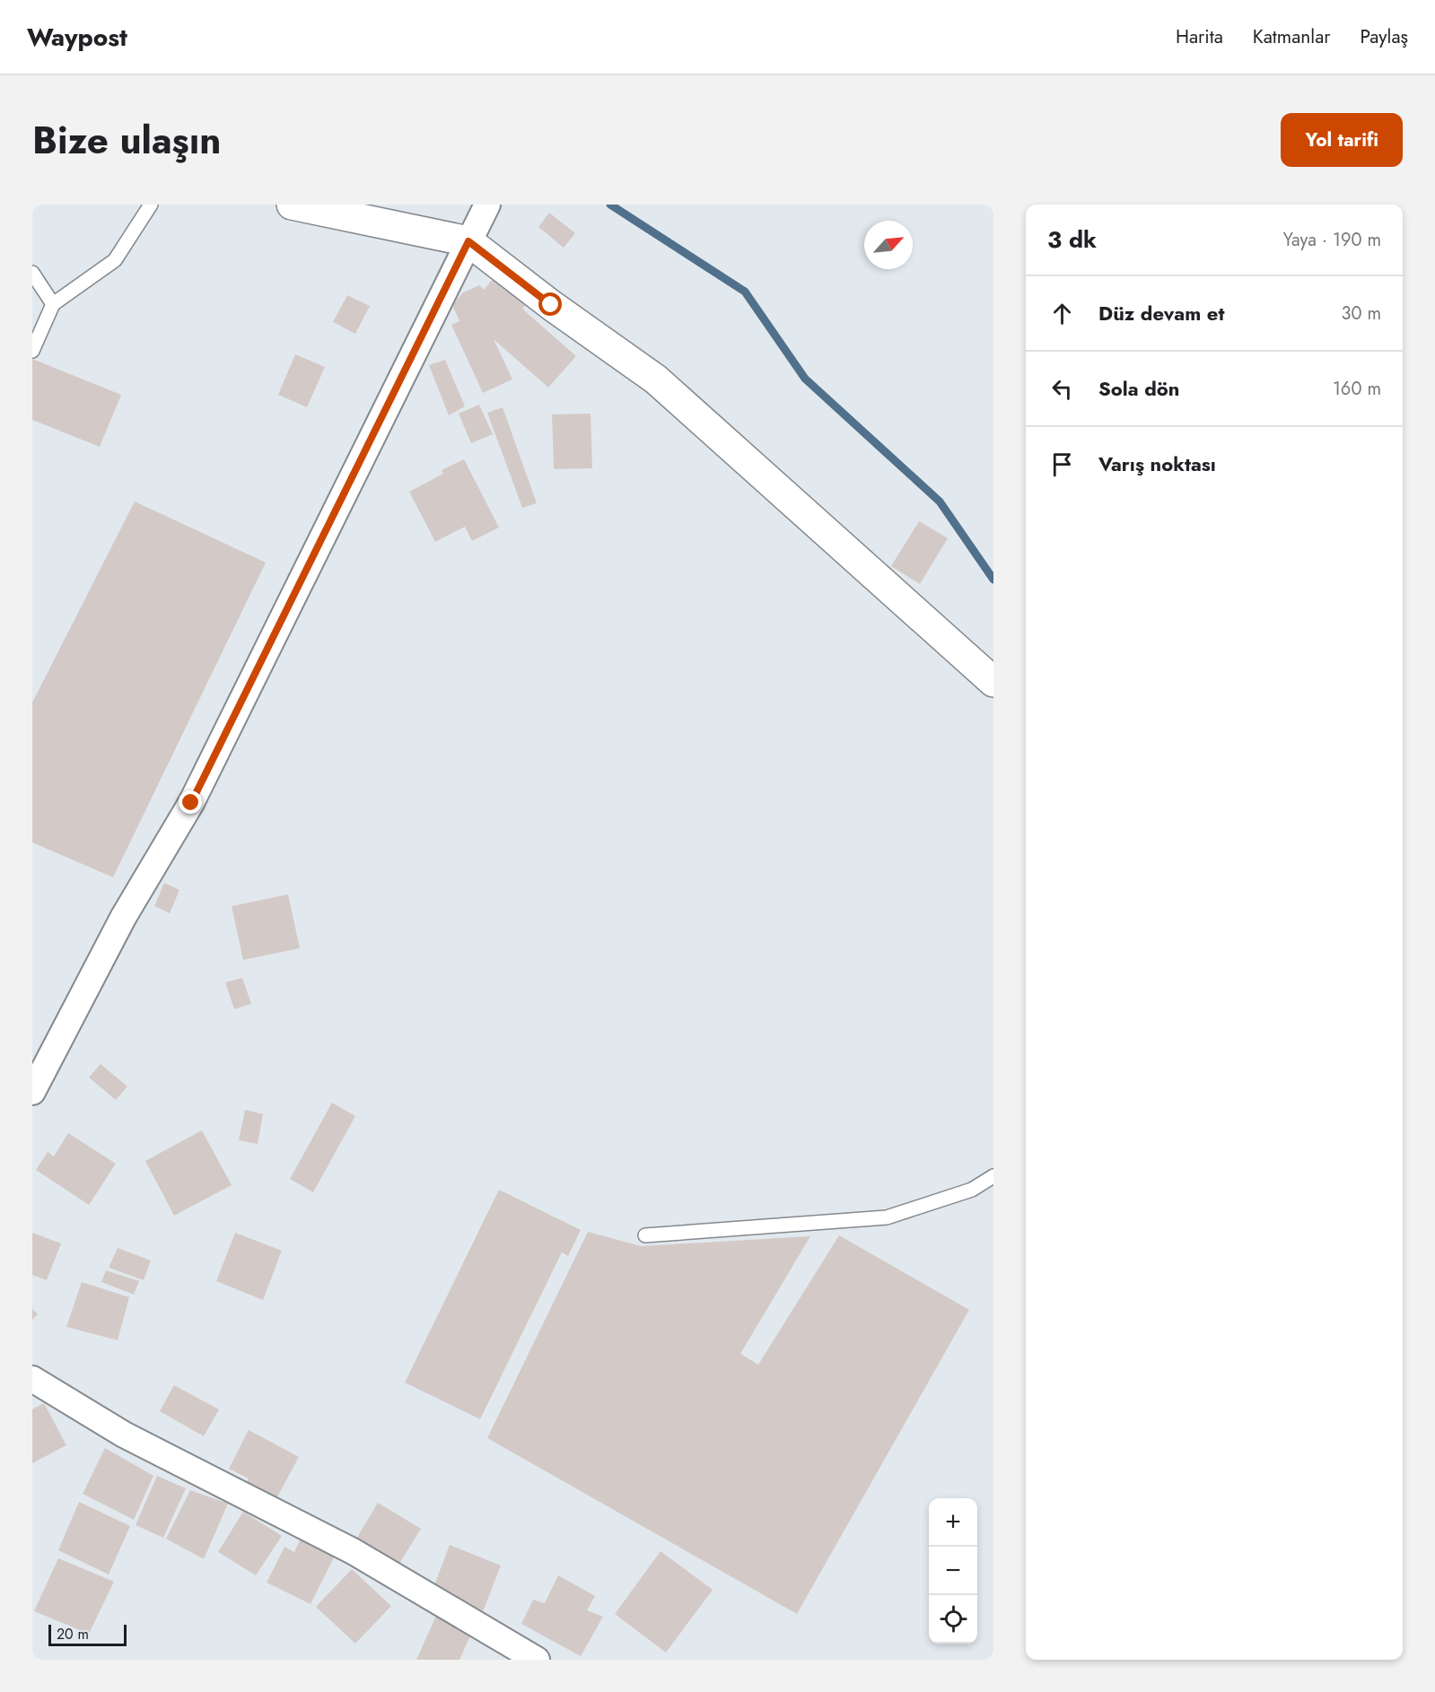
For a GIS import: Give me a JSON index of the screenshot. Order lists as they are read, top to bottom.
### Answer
{
  "scale_bar": "20 m",
  "north": "top right",
  "page": {
    "header": "Waypost",
    "nav": ["Harita", "Katmanlar", "Paylaş"],
    "title": "Bize ulaşın",
    "buttons": "Yol tarifi",
    "heading": ["3 dk", "Yaya · 190 m"],
    "list": [
      ["Düz devam et", "30 m"],
      ["Sola dön", "160 m"],
      "Varış noktası"
    ],
    "map_buttons": ["+", "−"],
    "scale": "20 m"
  }
}
